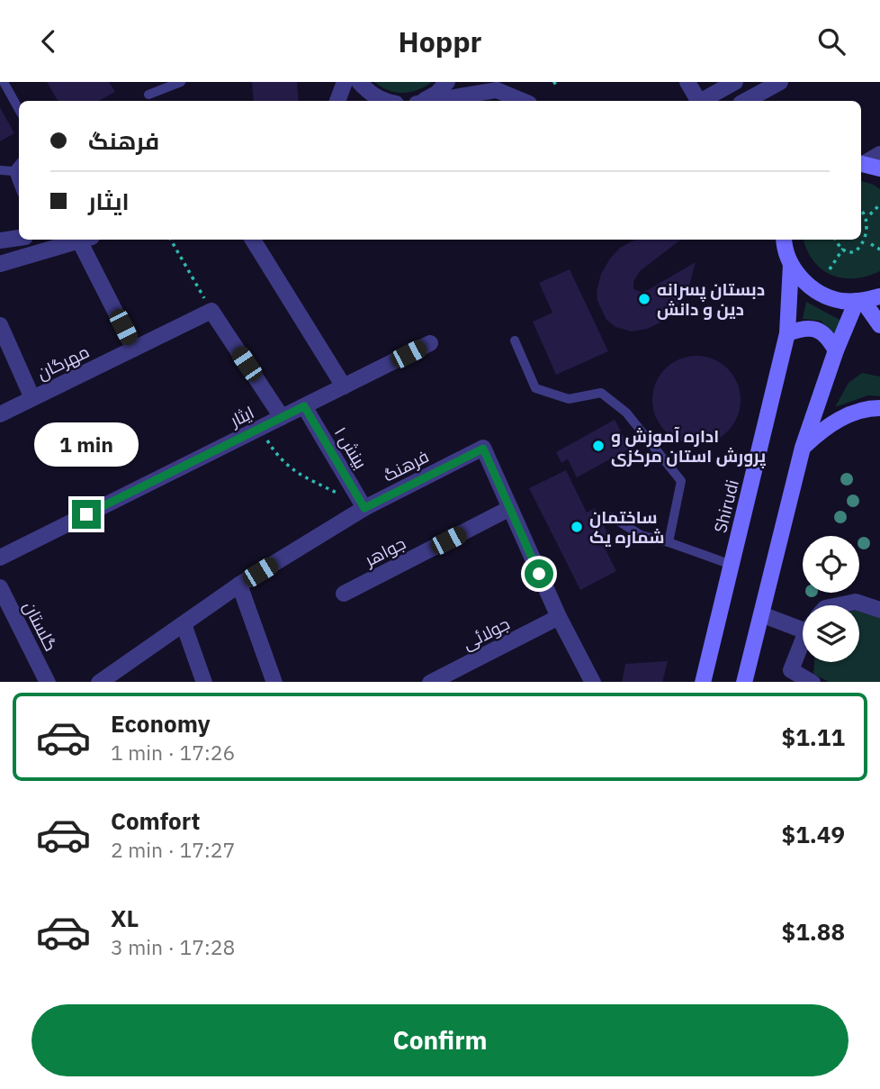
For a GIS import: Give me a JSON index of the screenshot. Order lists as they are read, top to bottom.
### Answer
{
  "streets": {
    "main road": ["Shirudi"],
    "street": [
      "مهرگان",
      "ایثار",
      "بینش ۱",
      "فرهنگ",
      "جواهر",
      "گلستان",
      "جولائی"
    ]
  },
  "crossings": [
    ["ایثار", "بینش ۱"],
    ["بینش ۱", "فرهنگ"],
    ["فرهنگ", "جواهر"],
    ["فرهنگ", "جولائی"]
  ],
  "places": ["دبستان پسرانه دین و دانش", "اداره آموزش و پرورش استان مرکزی", "ساختمان شماره یک"],
  "page": {
    "header": "Hoppr",
    "banner": ["فرهنگ", "ایثار"],
    "bubble": "1 min",
    "list": [
      {
        "name": "Economy",
        "note": "1 min · 17:26",
        "value": "$1.11"
      },
      {
        "name": "Comfort",
        "note": "2 min · 17:27",
        "value": "$1.49"
      },
      {
        "name": "XL",
        "note": "3 min · 17:28",
        "value": "$1.88"
      }
    ],
    "buttons": "Confirm"
  }
}
